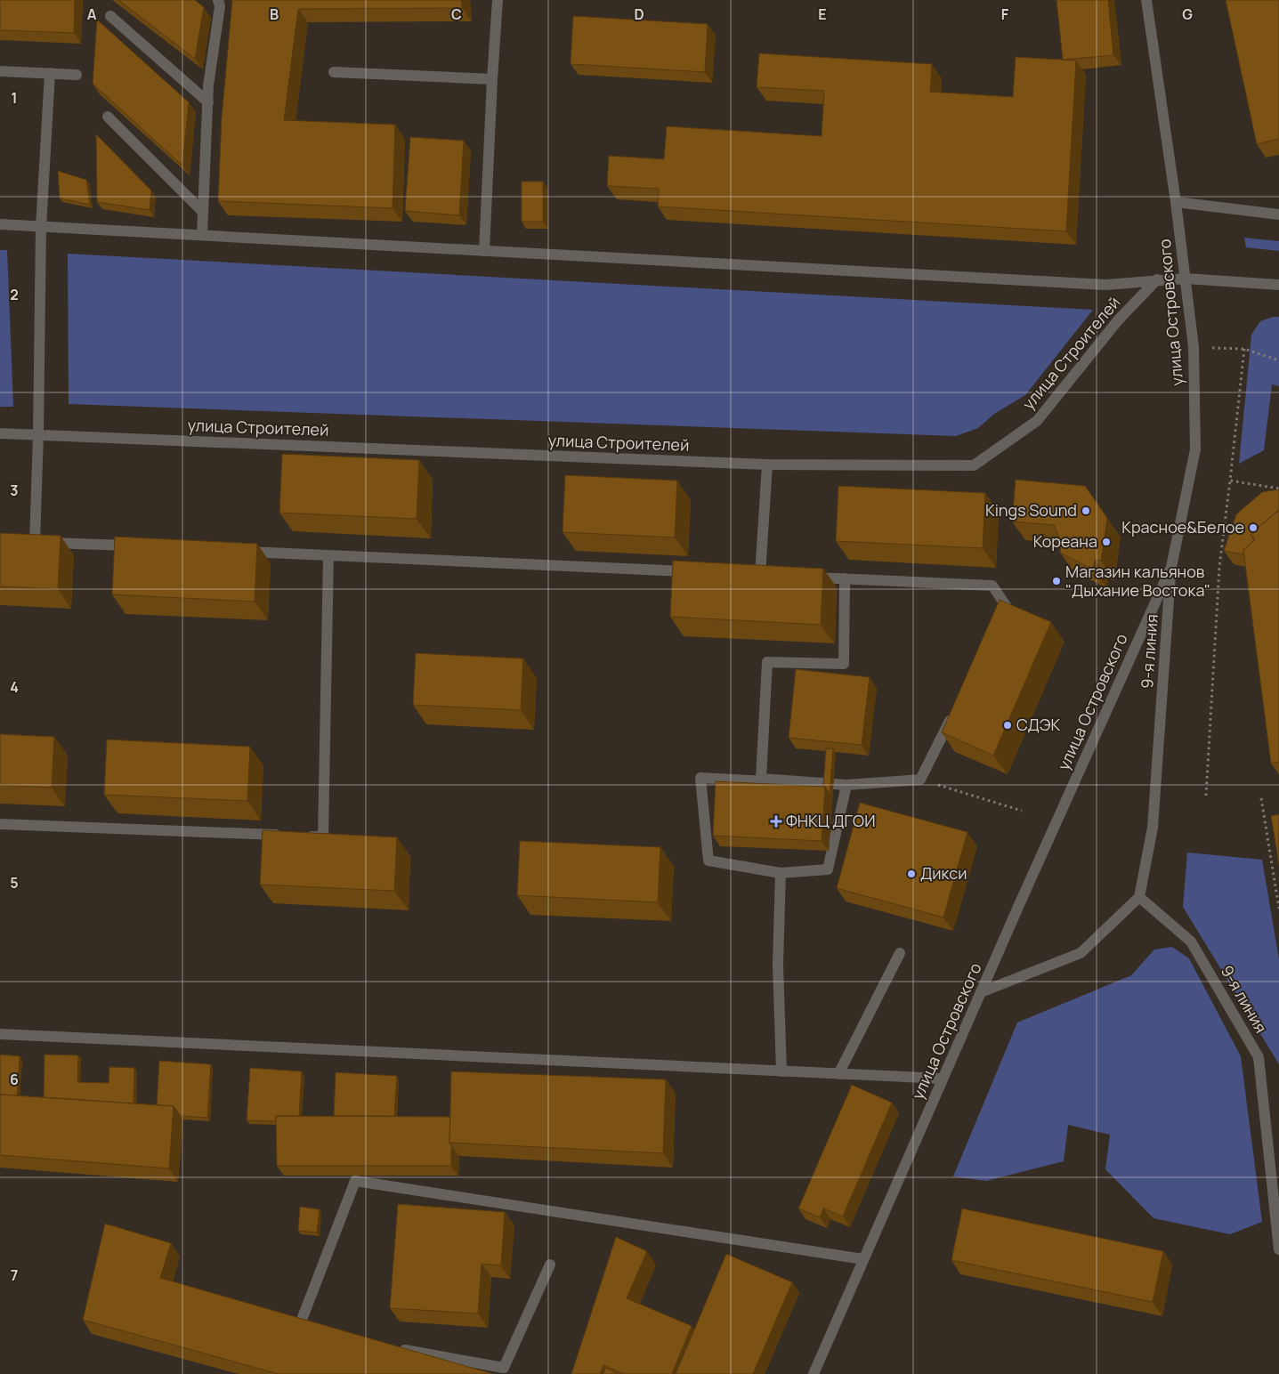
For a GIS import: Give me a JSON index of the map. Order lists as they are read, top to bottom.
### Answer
{
  "streets": {
    "street": ["улица Островского", "улица Строителей", "9-я линия"]
  },
  "crossings": [
    ["улица Островского", "улица Строителей"],
    ["улица Островского", "9-я линия"]
  ],
  "places": {
    "other": [
      "Kings Sound",
      "Красное&Белое",
      "Кореана",
      "Магазин кальянов \"Дыхание Востока\"",
      "СДЭК",
      "Дикси"
    ],
    "health": ["ФНКЦ ДГОИ"]
  },
  "grid": {
    "columns": [
      "A",
      "B",
      "C",
      "D",
      "E",
      "F",
      "G"
    ],
    "rows": [
      "1",
      "2",
      "3",
      "4",
      "5",
      "6",
      "7"
    ]
  }
}
